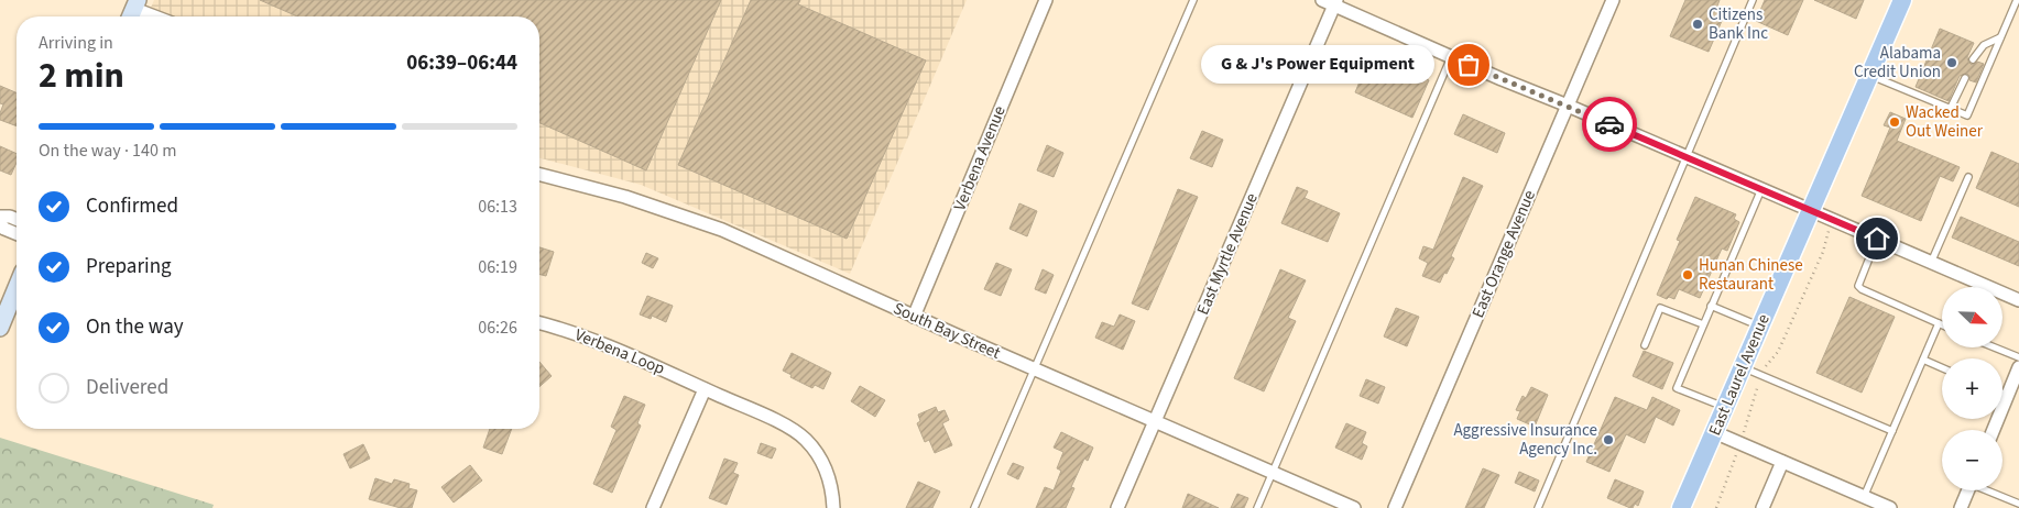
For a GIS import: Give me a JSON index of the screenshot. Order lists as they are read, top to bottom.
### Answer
{
  "streets": {
    "main road": ["East Laurel Avenue"],
    "street": [
      "Verbena Avenue",
      "East Myrtle Avenue",
      "East Orange Avenue",
      "South Bay Street",
      "Verbena Loop"
    ]
  },
  "crossings": [
    ["Verbena Avenue", "South Bay Street"],
    ["East Myrtle Avenue", "South Bay Street"]
  ],
  "places": [
    "Citizens Bank Inc",
    "Alabama Credit Union",
    "G & J's Power Equipment",
    "Wacked Out Weiner",
    "Hunan Chinese Restaurant",
    "Aggressive Insurance Agency Inc."
  ],
  "north": "bottom right",
  "page": {
    "heading": ["2 min", "Arriving in", "06:39–06:44"],
    "bubble": "G & J's Power Equipment",
    "bar": "On the way · 140 m",
    "list": [
      ["Confirmed", "06:13"],
      ["Preparing", "06:19"],
      ["On the way", "06:26"],
      "Delivered"
    ],
    "map_buttons": ["+", "−"]
  }
}
